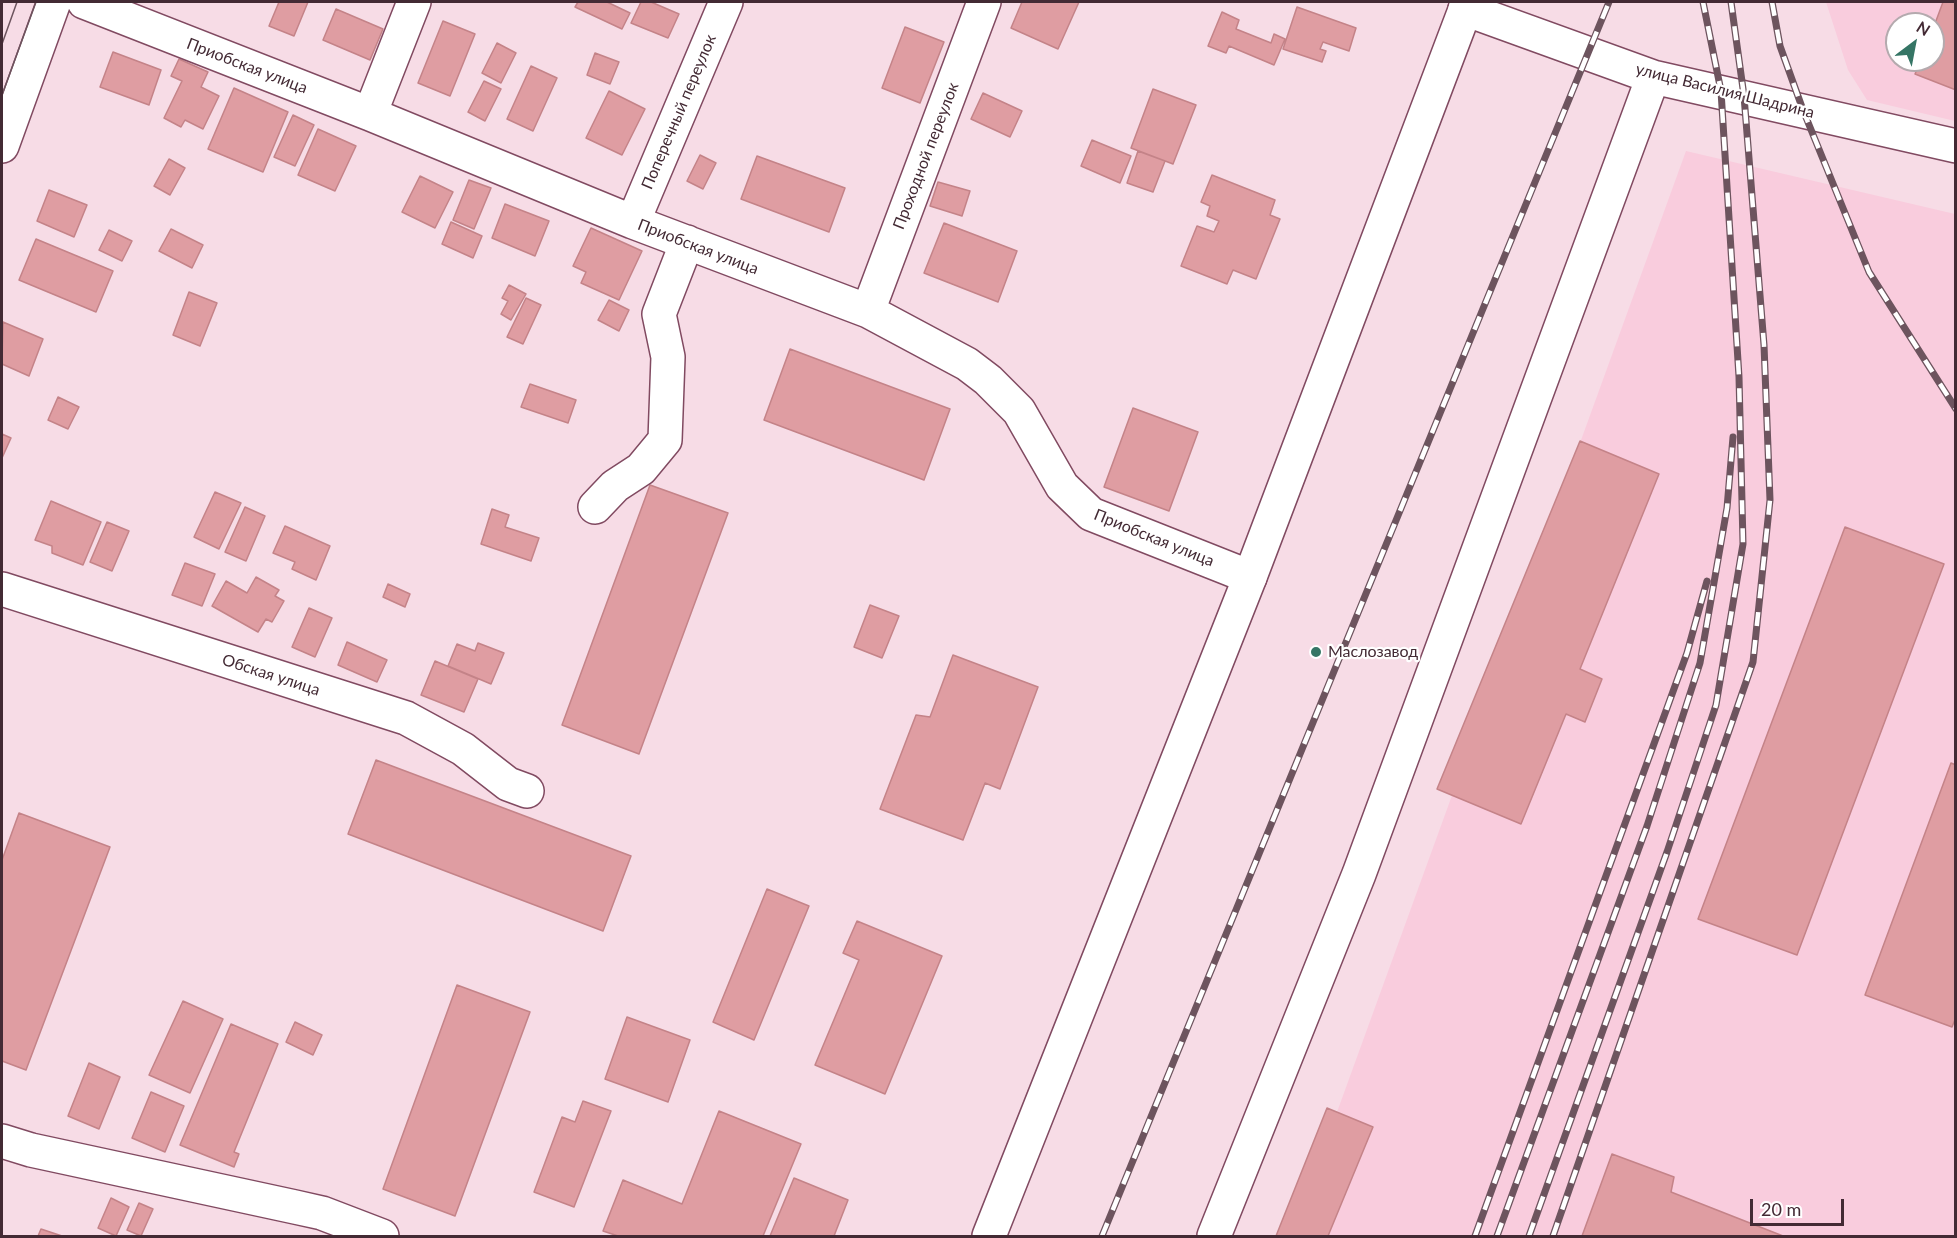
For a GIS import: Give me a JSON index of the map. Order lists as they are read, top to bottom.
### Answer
{
  "streets": {
    "street": [
      "Приобская улица",
      "улица Василия Шадрина",
      "Поперечный переулок",
      "Проходной переулок",
      "Обская улица"
    ]
  },
  "crossings": [
    ["Приобская улица", "Поперечный переулок"],
    ["Приобская улица", "Проходной переулок"]
  ],
  "places": ["Маслозавод"],
  "scale_bar": "20 m",
  "north": "top right"
}
